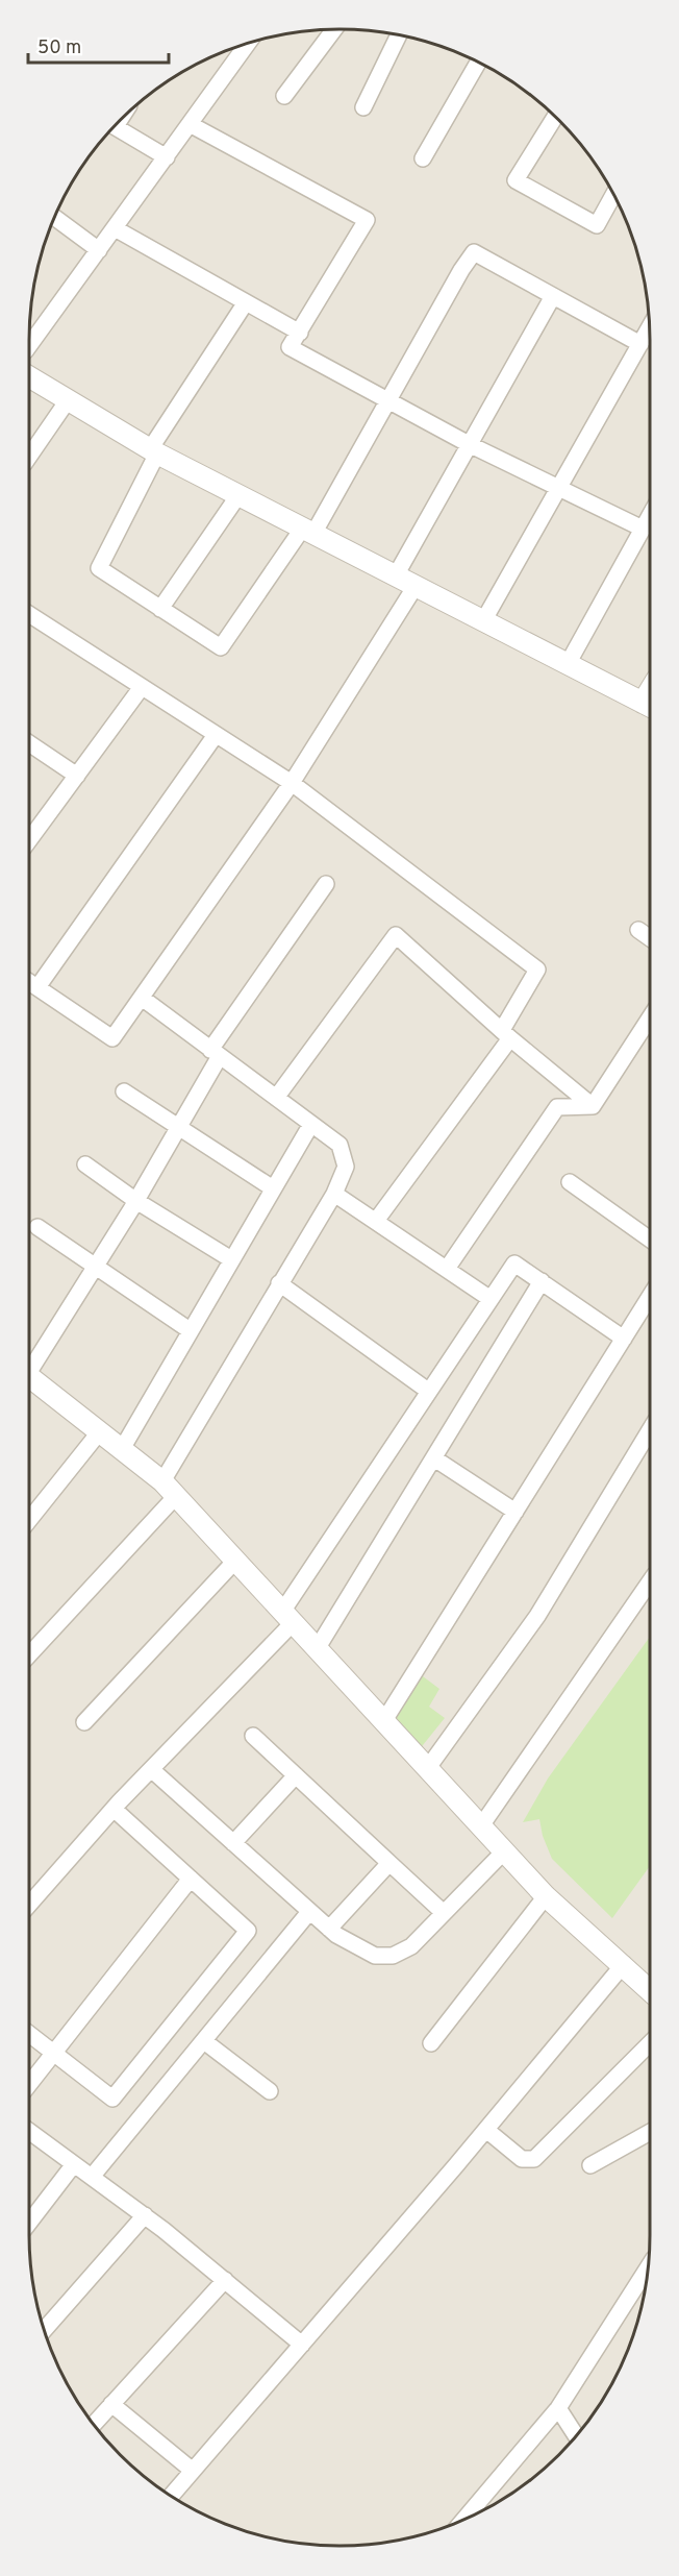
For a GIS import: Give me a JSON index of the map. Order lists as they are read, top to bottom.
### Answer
{
  "scale_bar": "50 m"
}
